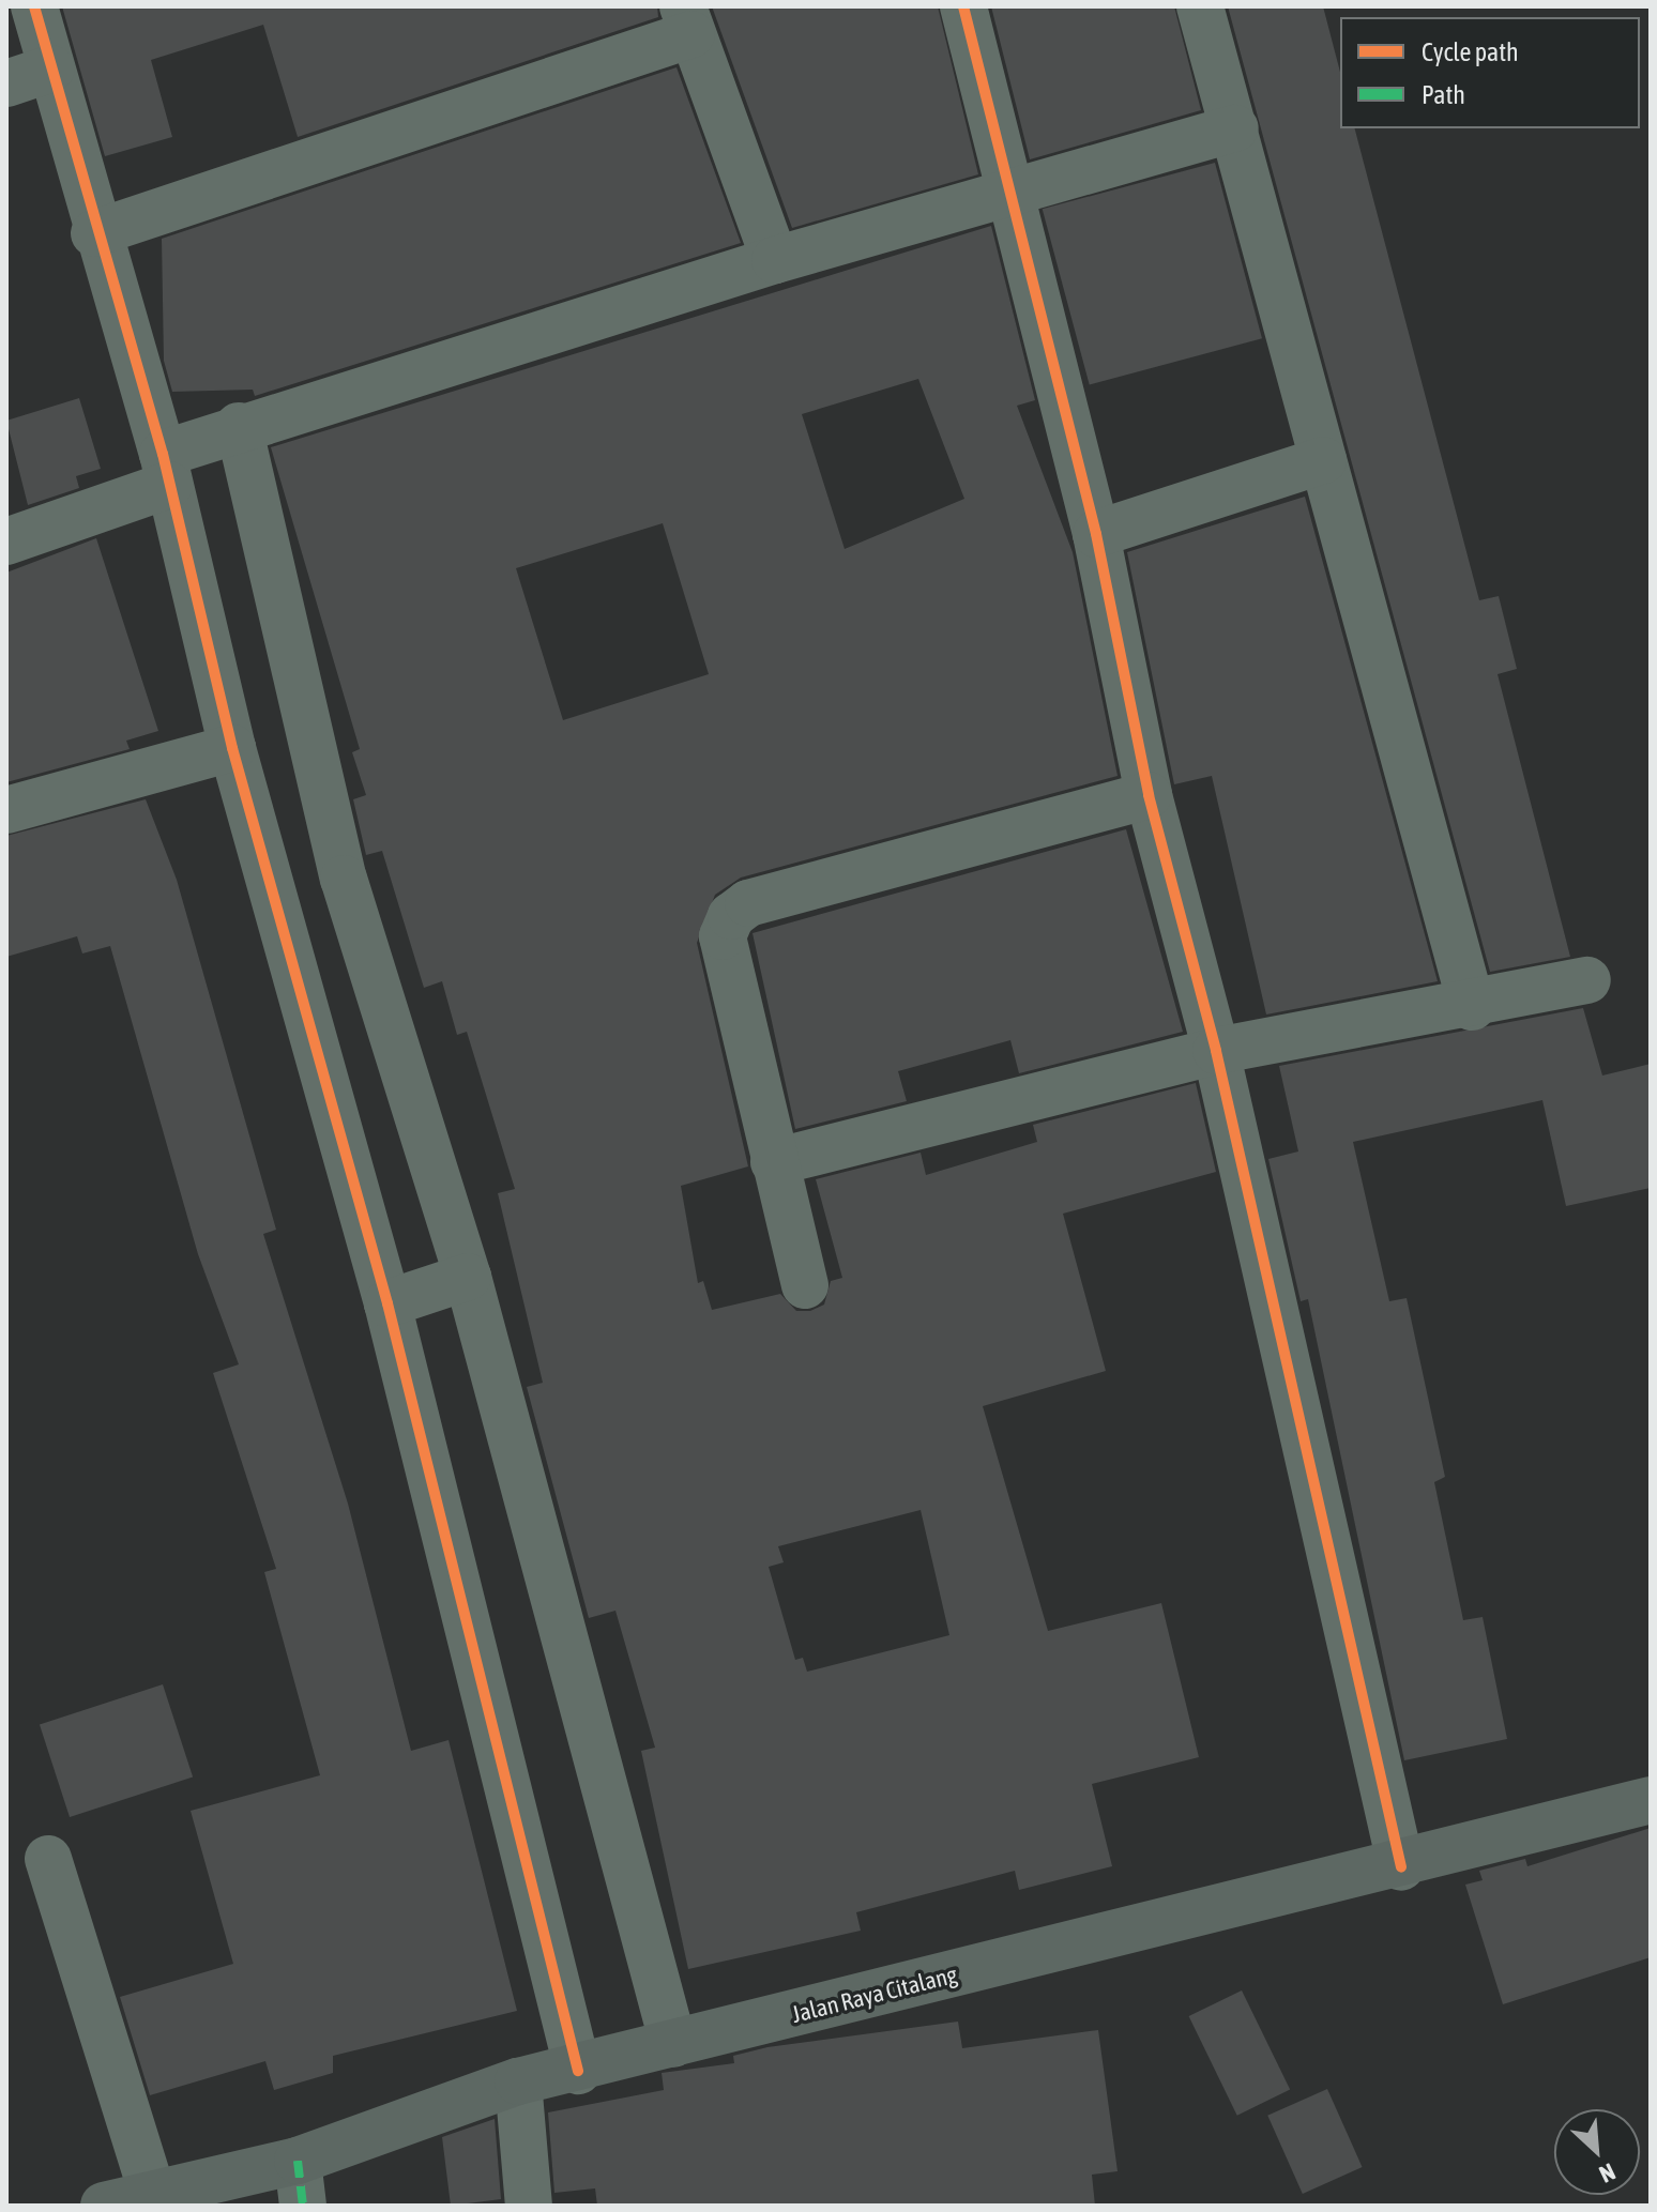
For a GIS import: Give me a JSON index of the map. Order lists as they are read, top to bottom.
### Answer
{
  "streets": {
    "street": ["Jalan Raya Citalang"]
  },
  "legend": ["Cycle path", "Path"],
  "north": "bottom right"
}
